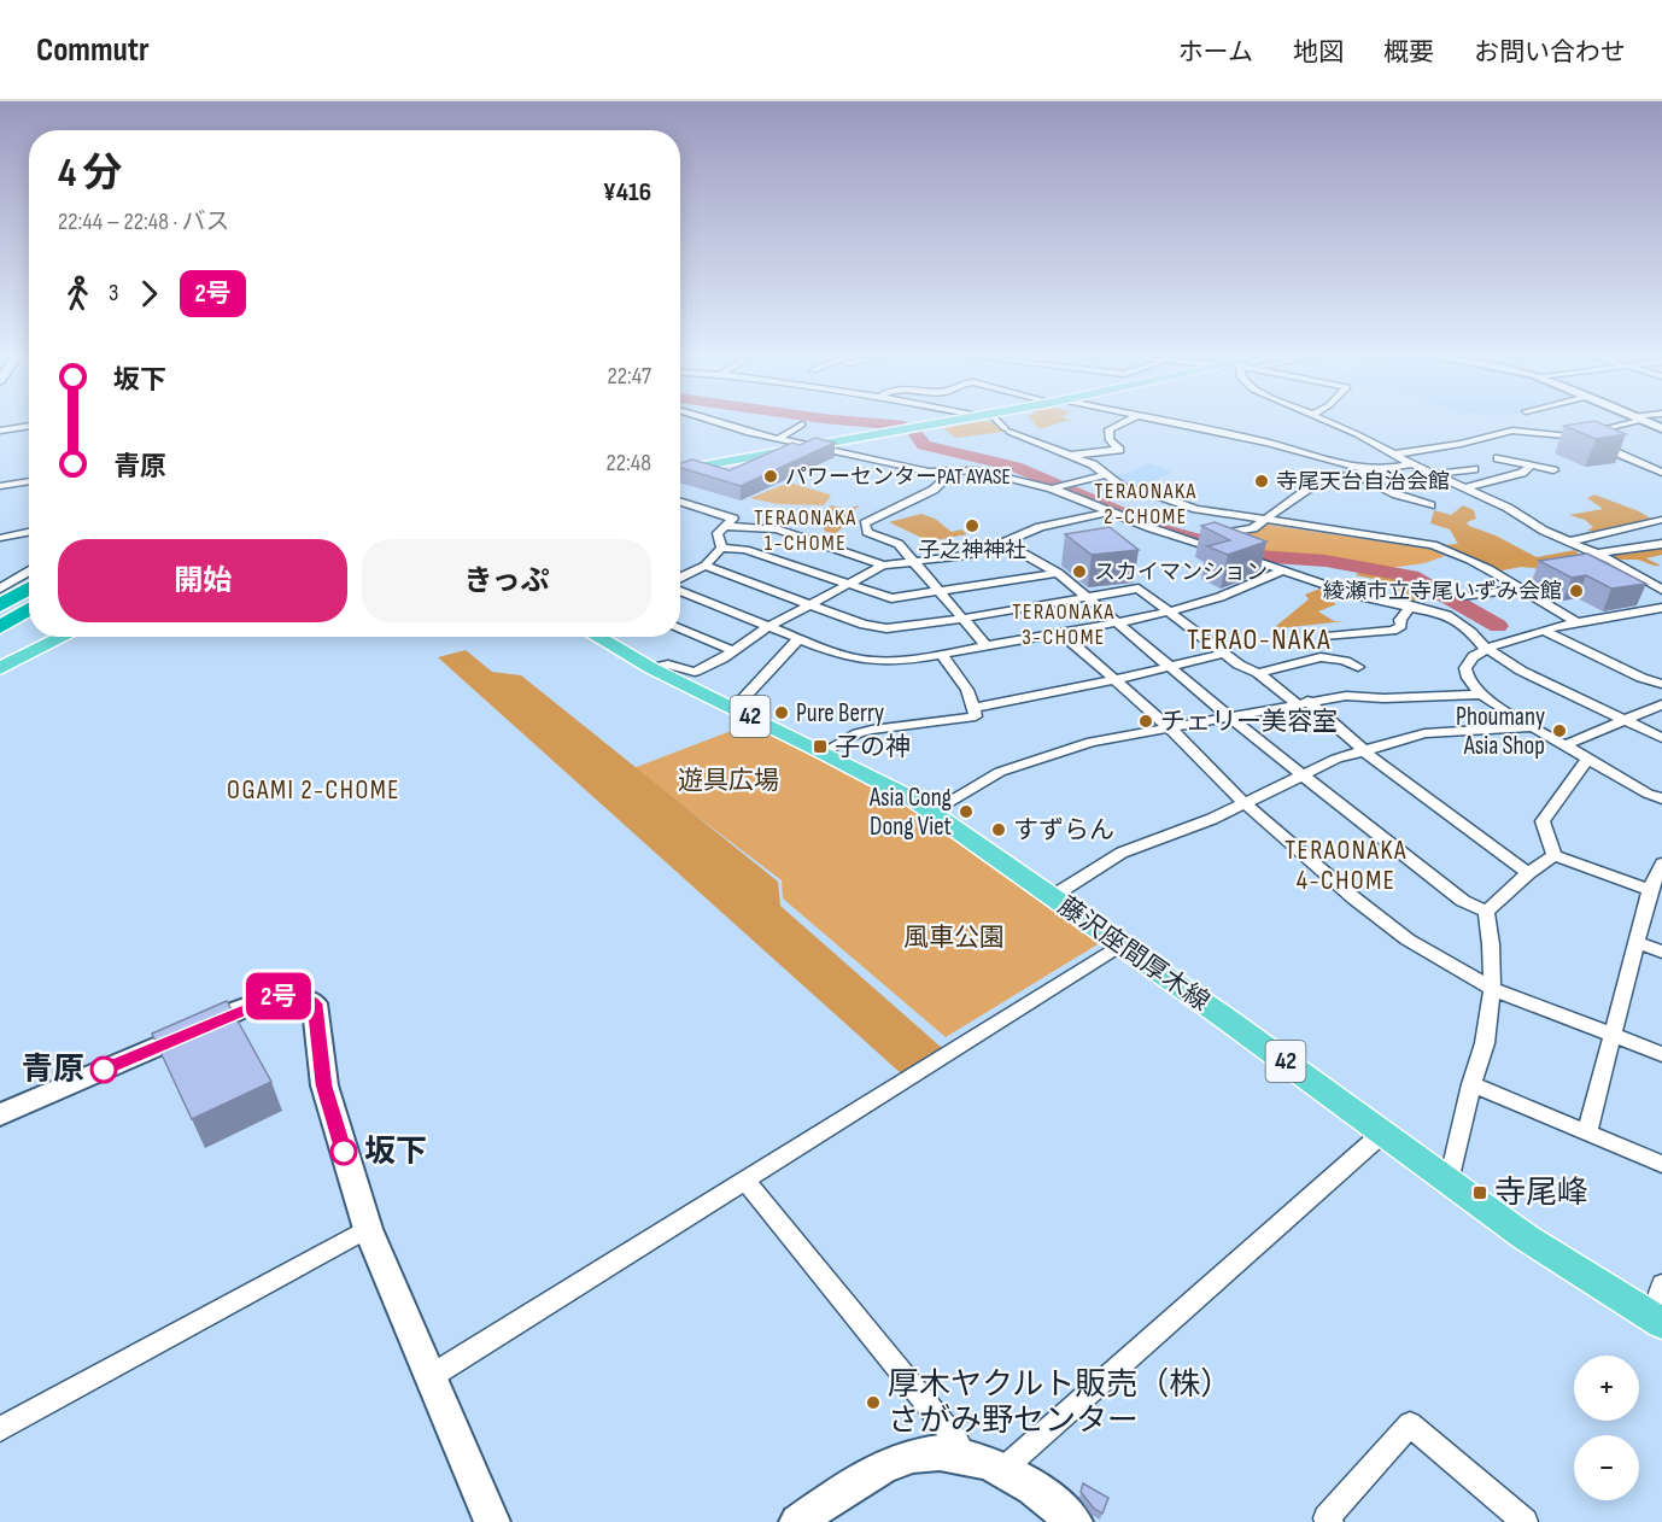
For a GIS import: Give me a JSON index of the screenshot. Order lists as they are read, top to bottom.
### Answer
{
  "streets": {
    "main road": ["42", "藤沢座間厚木線"]
  },
  "districts": [
    "TERAONAKA 2-CHOME",
    "TERAONAKA 1-CHOME",
    "TERAONAKA 3-CHOME",
    "TERAO-NAKA",
    "OGAMI 2-CHOME",
    "TERAONAKA 4-CHOME"
  ],
  "parks": ["遊具広場", "風車公園"],
  "places": {
    "other": [
      "パワーセンターPAT AYASE",
      "寺尾天台自治会館",
      "子之神神社",
      "スカイマンション",
      "綾瀬市立寺尾いずみ会館",
      "Pure Berry",
      "チェリー美容室",
      "Phoumany Asia Shop",
      "Asia Cong Dong Viet",
      "すずらん",
      "青原",
      "坂下",
      "厚木ヤクルト販売（株） さがみ野センター"
    ],
    "transit": ["子の神", "寺尾峰"]
  },
  "lines": ["bus line 2号"],
  "page": {
    "header": "Commutr",
    "nav": [
      "ホーム",
      "地図",
      "概要",
      "お問い合わせ"
    ],
    "on_map": "2号",
    "heading": ["4 分", "22:44 – 22:48 · バス", "¥416"],
    "legs": ["3", "2号"],
    "list": [
      {
        "name": "坂下",
        "value": "22:47"
      },
      {
        "name": "青原",
        "value": "22:48"
      }
    ],
    "buttons": ["開始", "きっぷ"],
    "map_buttons": ["+", "−"]
  }
}
